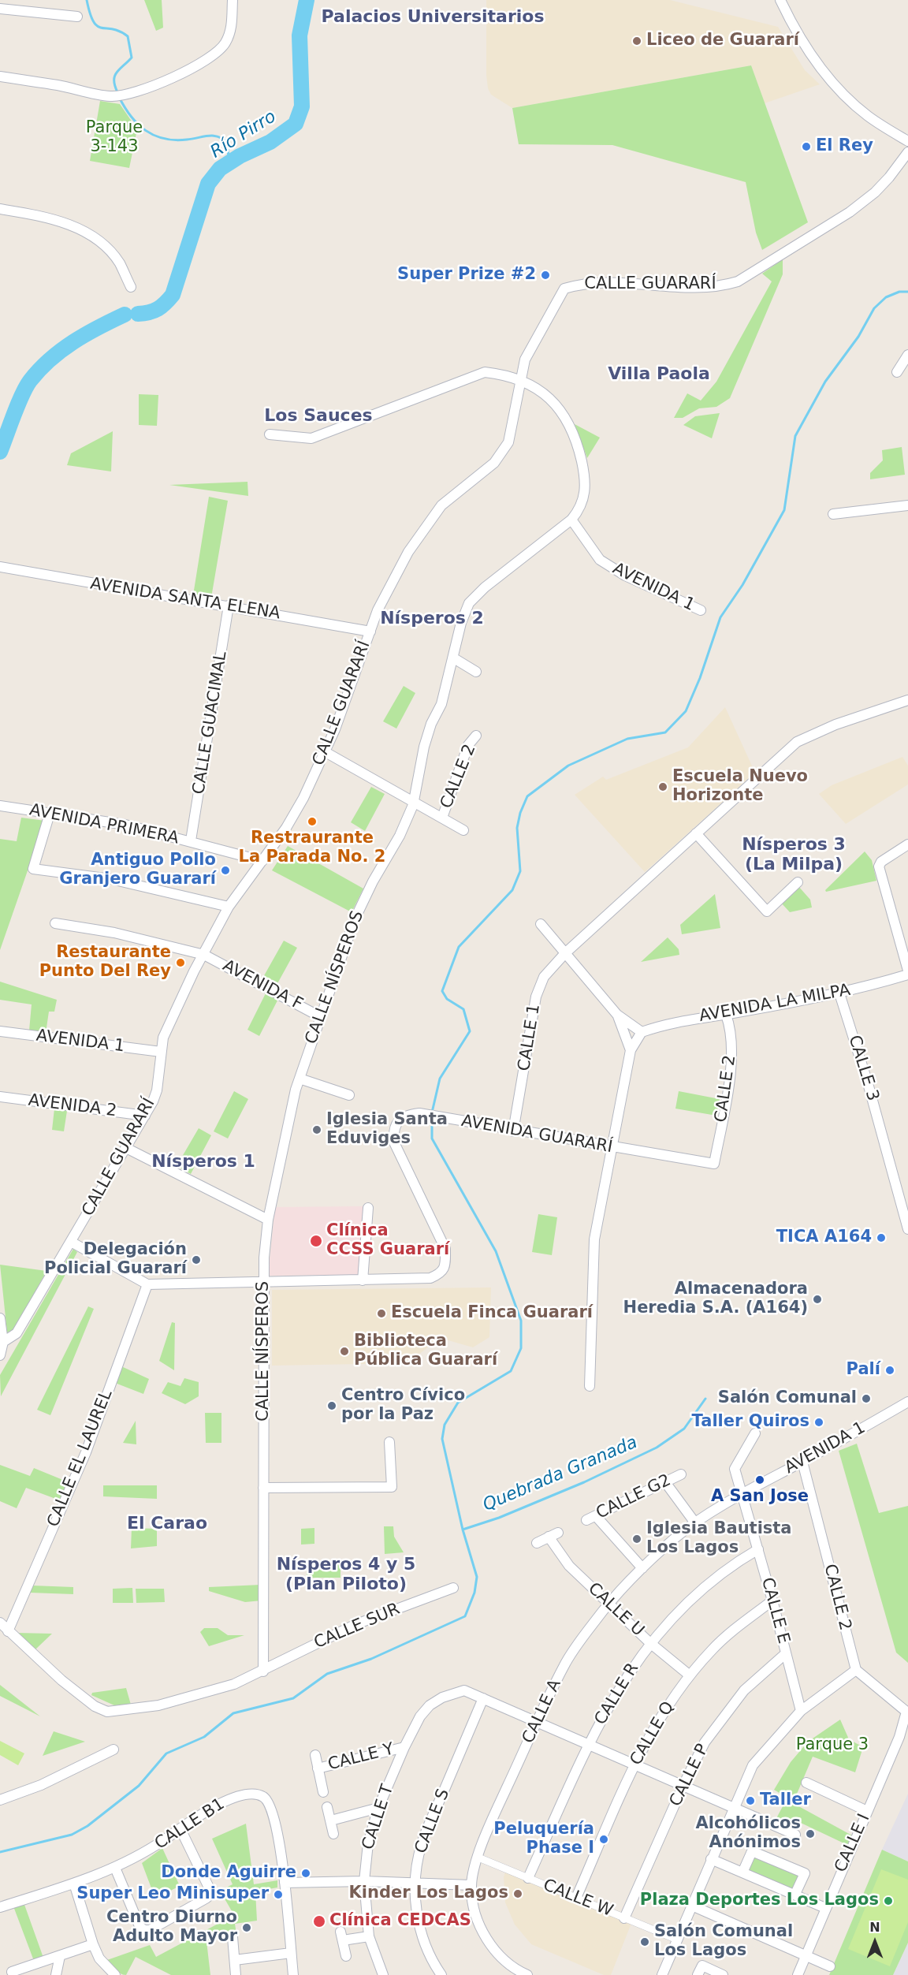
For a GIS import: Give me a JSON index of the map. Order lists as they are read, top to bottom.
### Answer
{
  "streets": {
    "street": [
      "CALLE GUARARÍ",
      "AVENIDA 1",
      "AVENIDA SANTA ELENA",
      "CALLE GUACIMAL",
      "CALLE 2",
      "AVENIDA PRIMERA",
      "CALLE NÍSPEROS",
      "AVENIDA F",
      "AVENIDA LA MILPA",
      "CALLE 1",
      "CALLE 3",
      "AVENIDA 2",
      "AVENIDA GUARARÍ",
      "CALLE EL LAUREL",
      "CALLE G2",
      "CALLE U",
      "CALLE E",
      "CALLE SUR",
      "CALLE R",
      "CALLE A",
      "CALLE Q",
      "CALLE Y",
      "CALLE P",
      "CALLE T",
      "CALLE S",
      "CALLE B1",
      "CALLE I",
      "CALLE W"
    ]
  },
  "crossings": [
    ["CALLE GUARARÍ", "AVENIDA 1"],
    ["CALLE GUARARÍ", "AVENIDA SANTA ELENA"],
    ["CALLE GUARARÍ", "AVENIDA PRIMERA"],
    ["CALLE GUARARÍ", "CALLE NÍSPEROS"],
    ["CALLE GUARARÍ", "AVENIDA F"],
    ["CALLE GUARARÍ", "AVENIDA 2"],
    ["AVENIDA 1", "CALLE 2"],
    ["AVENIDA 1", "CALLE NÍSPEROS"],
    ["AVENIDA 1", "CALLE E"],
    ["AVENIDA 1", "CALLE A"],
    ["AVENIDA SANTA ELENA", "CALLE GUACIMAL"],
    ["CALLE GUACIMAL", "AVENIDA PRIMERA"],
    ["CALLE 2", "AVENIDA LA MILPA"],
    ["CALLE 2", "AVENIDA GUARARÍ"],
    ["CALLE 2", "CALLE I"],
    ["CALLE NÍSPEROS", "AVENIDA F"],
    ["CALLE NÍSPEROS", "AVENIDA GUARARÍ"],
    ["CALLE NÍSPEROS", "CALLE SUR"],
    ["AVENIDA LA MILPA", "CALLE 3"],
    ["CALLE 1", "AVENIDA GUARARÍ"],
    ["AVENIDA GUARARÍ", "CALLE EL LAUREL"],
    ["CALLE EL LAUREL", "CALLE SUR"],
    ["CALLE U", "CALLE R"],
    ["CALLE U", "CALLE A"],
    ["CALLE U", "CALLE Q"],
    ["CALLE E", "CALLE R"],
    ["CALLE E", "CALLE A"],
    ["CALLE E", "CALLE Q"],
    ["CALLE E", "CALLE P"],
    ["CALLE R", "CALLE W"],
    ["CALLE A", "CALLE W"],
    ["CALLE Q", "CALLE W"],
    ["CALLE Y", "CALLE T"],
    ["CALLE P", "CALLE W"],
    ["CALLE T", "CALLE S"]
  ],
  "districts": [
    "Palacios Universitarios",
    "Villa Paola",
    "Los Sauces",
    "Nísperos 2",
    "Nísperos 3 (La Milpa)",
    "Nísperos 1",
    "El Carao",
    "Nísperos 4 y 5 (Plan Piloto)"
  ],
  "water": ["Río Pirro", "Quebrada Granada"],
  "parks": ["Parque 3-143", "Parque 3"],
  "places": [
    "Liceo de Guararí",
    "El Rey",
    "Super Prize #2",
    "Escuela Nuevo Horizonte",
    "Restraurante La Parada No. 2",
    "Antiguo Pollo Granjero Guararí",
    "Restaurante Punto Del Rey",
    "Iglesia Santa Eduviges",
    "TICA A164",
    "Clínica CCSS Guararí",
    "Delegación Policial Guararí",
    "Almacenadora Heredia S.A. (A164)",
    "Escuela Finca Guararí",
    "Biblioteca Pública Guararí",
    "Palí",
    "Salón Comunal",
    "Centro Cívico por la Paz",
    "Taller Quiros",
    "A San Jose",
    "Iglesia Bautista Los Lagos",
    "Taller",
    "Alcohólicos Anónimos",
    "Peluquería Phase I",
    "Donde Aguirre",
    "Kinder Los Lagos",
    "Super Leo Minisuper",
    "Plaza Deportes Los Lagos",
    "Clínica CEDCAS",
    "Centro Diurno Adulto Mayor",
    "Salón Comunal Los Lagos"
  ],
  "north": "top"
}
